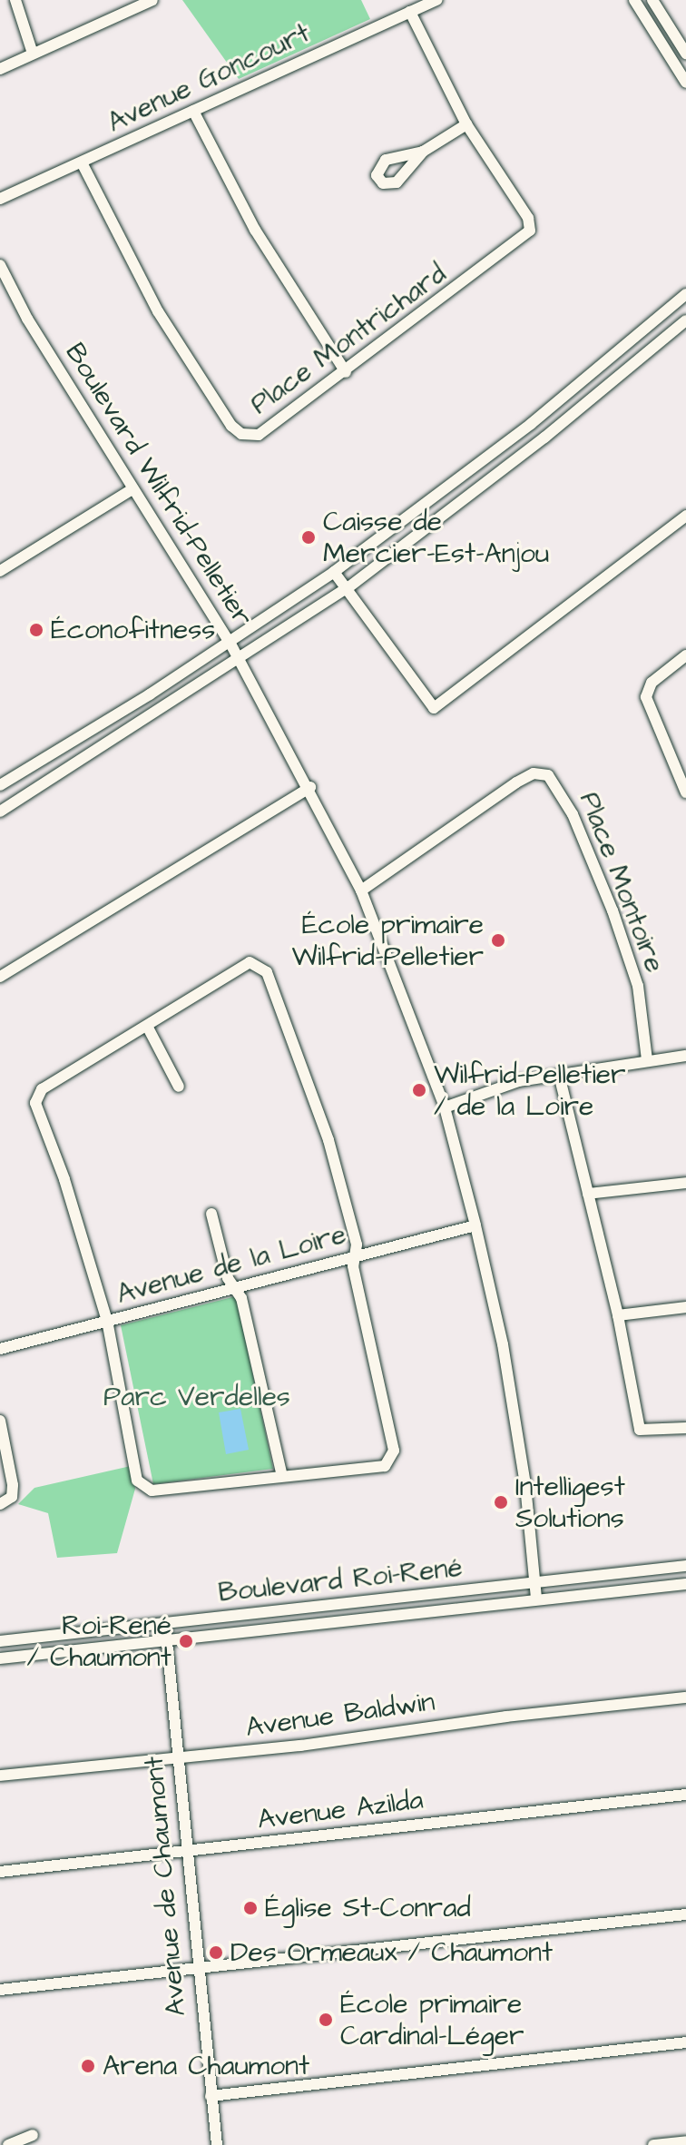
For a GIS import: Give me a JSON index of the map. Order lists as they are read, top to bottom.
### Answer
{
  "streets": {
    "street": [
      "Avenue Goncourt",
      "Place Montrichard",
      "Boulevard Wilfrid-Pelletier",
      "Place Montoire",
      "Avenue de la Loire",
      "Boulevard Roi-René",
      "Avenue Baldwin",
      "Avenue Azilda",
      "Avenue de Chaumont"
    ]
  },
  "crossings": [
    ["Avenue Goncourt", "Place Montrichard"],
    ["Boulevard Wilfrid-Pelletier", "Place Montoire"],
    ["Boulevard Wilfrid-Pelletier", "Avenue de la Loire"],
    ["Boulevard Wilfrid-Pelletier", "Boulevard Roi-René"],
    ["Boulevard Roi-René", "Avenue de Chaumont"],
    ["Avenue Baldwin", "Avenue de Chaumont"],
    ["Avenue Azilda", "Avenue de Chaumont"]
  ],
  "parks": ["Parc Verdelles"],
  "places": [
    "Caisse de Mercier-Est-Anjou",
    "Éconofitness",
    "École primaire Wilfrid-Pelletier",
    "Wilfrid-Pelletier / de la Loire",
    "Intelligest Solutions",
    "Roi-René / Chaumont",
    "Église St-Conrad",
    "Des Ormeaux / Chaumont",
    "École primaire Cardinal-Léger",
    "Arena Chaumont"
  ]
}
